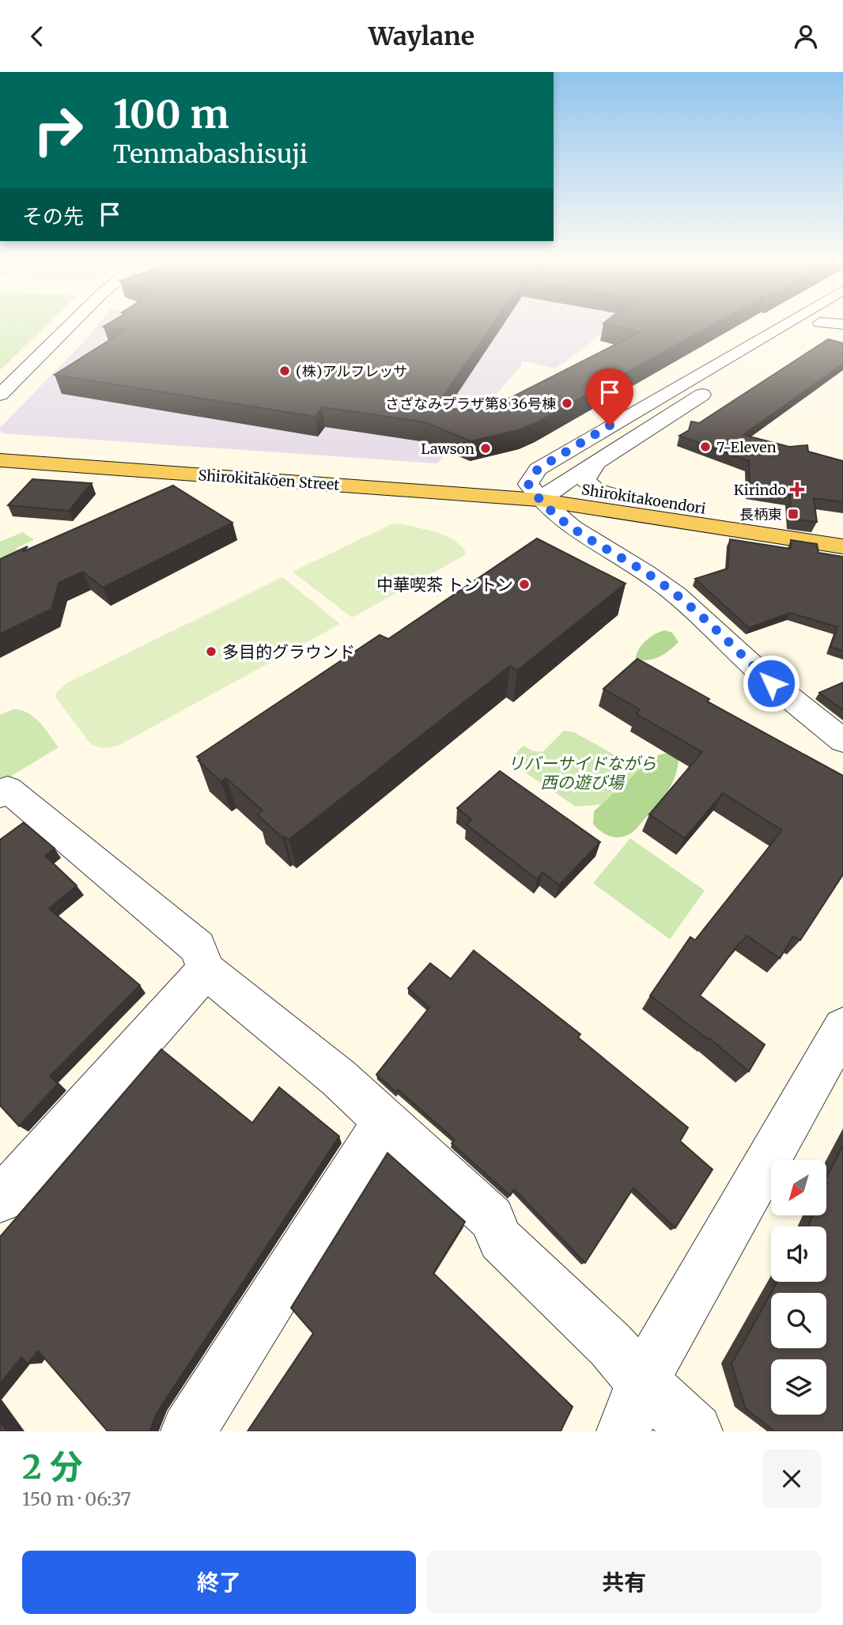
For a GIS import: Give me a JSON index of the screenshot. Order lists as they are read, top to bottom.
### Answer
{
  "streets": {
    "main road": ["Shirokitakōen Street", "Shirokitakoendori"]
  },
  "crossings": [
    ["Shirokitakōen Street", "Shirokitakoendori"]
  ],
  "parks": ["リバーサイドながら 西の遊び場"],
  "places": {
    "other": [
      "(株)アルフレッサ",
      "さざなみプラザ第8 36号棟",
      "7-Eleven",
      "Lawson",
      "中華喫茶 トントン",
      "多目的グラウンド"
    ],
    "health": ["Kirindo"],
    "transit": ["長柄東"]
  },
  "north": "bottom left",
  "page": {
    "header": "Waylane",
    "turn": ["100 m", "Tenmabashisuji"],
    "then": "その先",
    "heading": ["2 分", "150 m · 06:37"],
    "buttons": ["終了", "共有"]
  }
}
